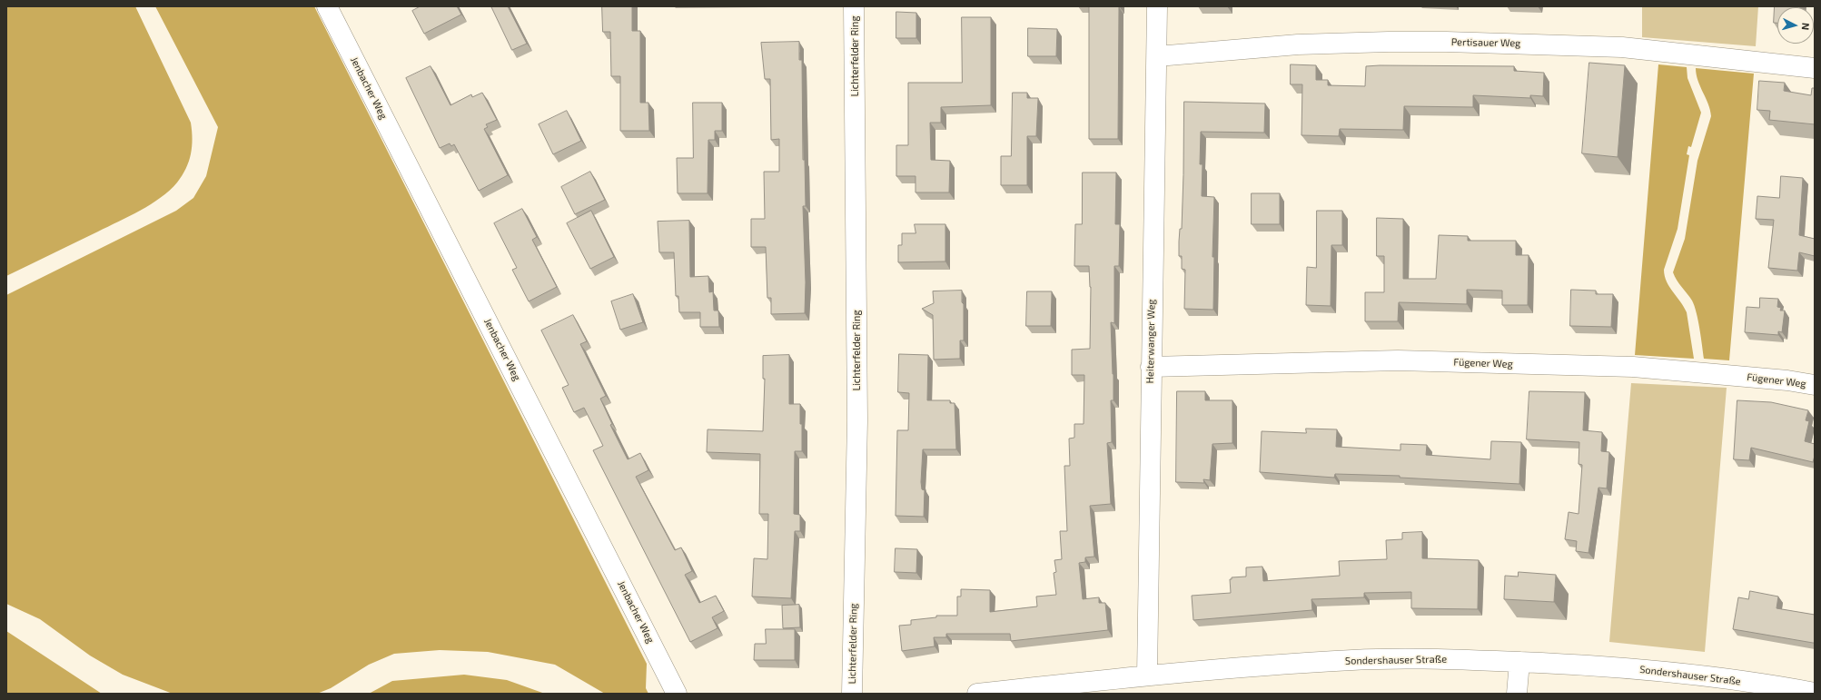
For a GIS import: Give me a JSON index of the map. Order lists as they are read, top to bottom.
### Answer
{
  "streets": {
    "street": [
      "Pertisauer Weg",
      "Lichterfelder Ring",
      "Jenbacher Weg",
      "Heiterwanger Weg",
      "Fügener Weg",
      "Sondershauser Straße"
    ]
  },
  "crossings": [
    ["Pertisauer Weg", "Heiterwanger Weg"],
    ["Heiterwanger Weg", "Fügener Weg"],
    ["Heiterwanger Weg", "Sondershauser Straße"]
  ],
  "north": "right"
}
